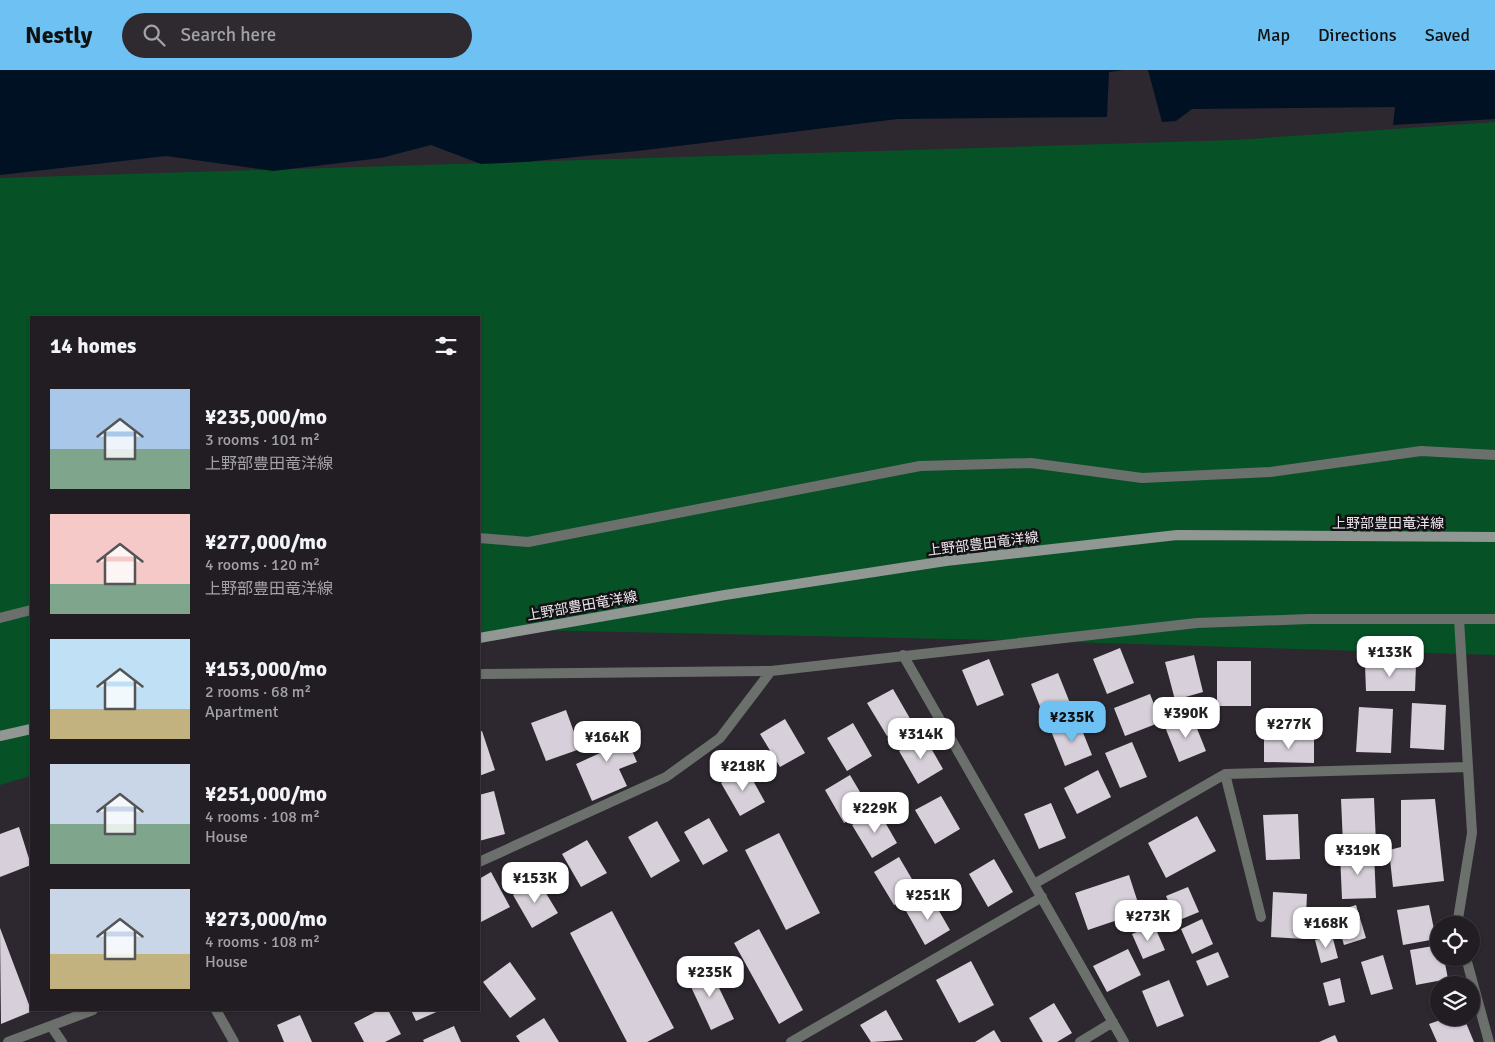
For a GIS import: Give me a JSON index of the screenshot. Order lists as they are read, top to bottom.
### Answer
{
  "streets": {
    "main road": ["上野部豊田竜洋線"]
  },
  "page": {
    "header": "Nestly",
    "search": "Search here",
    "nav": ["Map", "Directions", "Saved"],
    "heading": "14 homes",
    "list": [
      {
        "name": "¥235,000/mo",
        "note": "3 rooms · 101 m² · 上野部豊田竜洋線"
      },
      {
        "name": "¥277,000/mo",
        "note": "4 rooms · 120 m² · 上野部豊田竜洋線"
      },
      {
        "name": "¥153,000/mo",
        "note": "2 rooms · 68 m² · Apartment"
      },
      {
        "name": "¥251,000/mo",
        "note": "4 rooms · 108 m² · House"
      },
      {
        "name": "¥273,000/mo",
        "note": "4 rooms · 108 m² · House"
      }
    ],
    "price": [
      "¥133K",
      "¥390K",
      "¥235K",
      "¥277K",
      "¥314K",
      "¥164K",
      "¥218K",
      "¥229K",
      "¥319K",
      "¥153K",
      "¥251K",
      "¥273K",
      "¥168K",
      "¥235K"
    ]
  }
}
